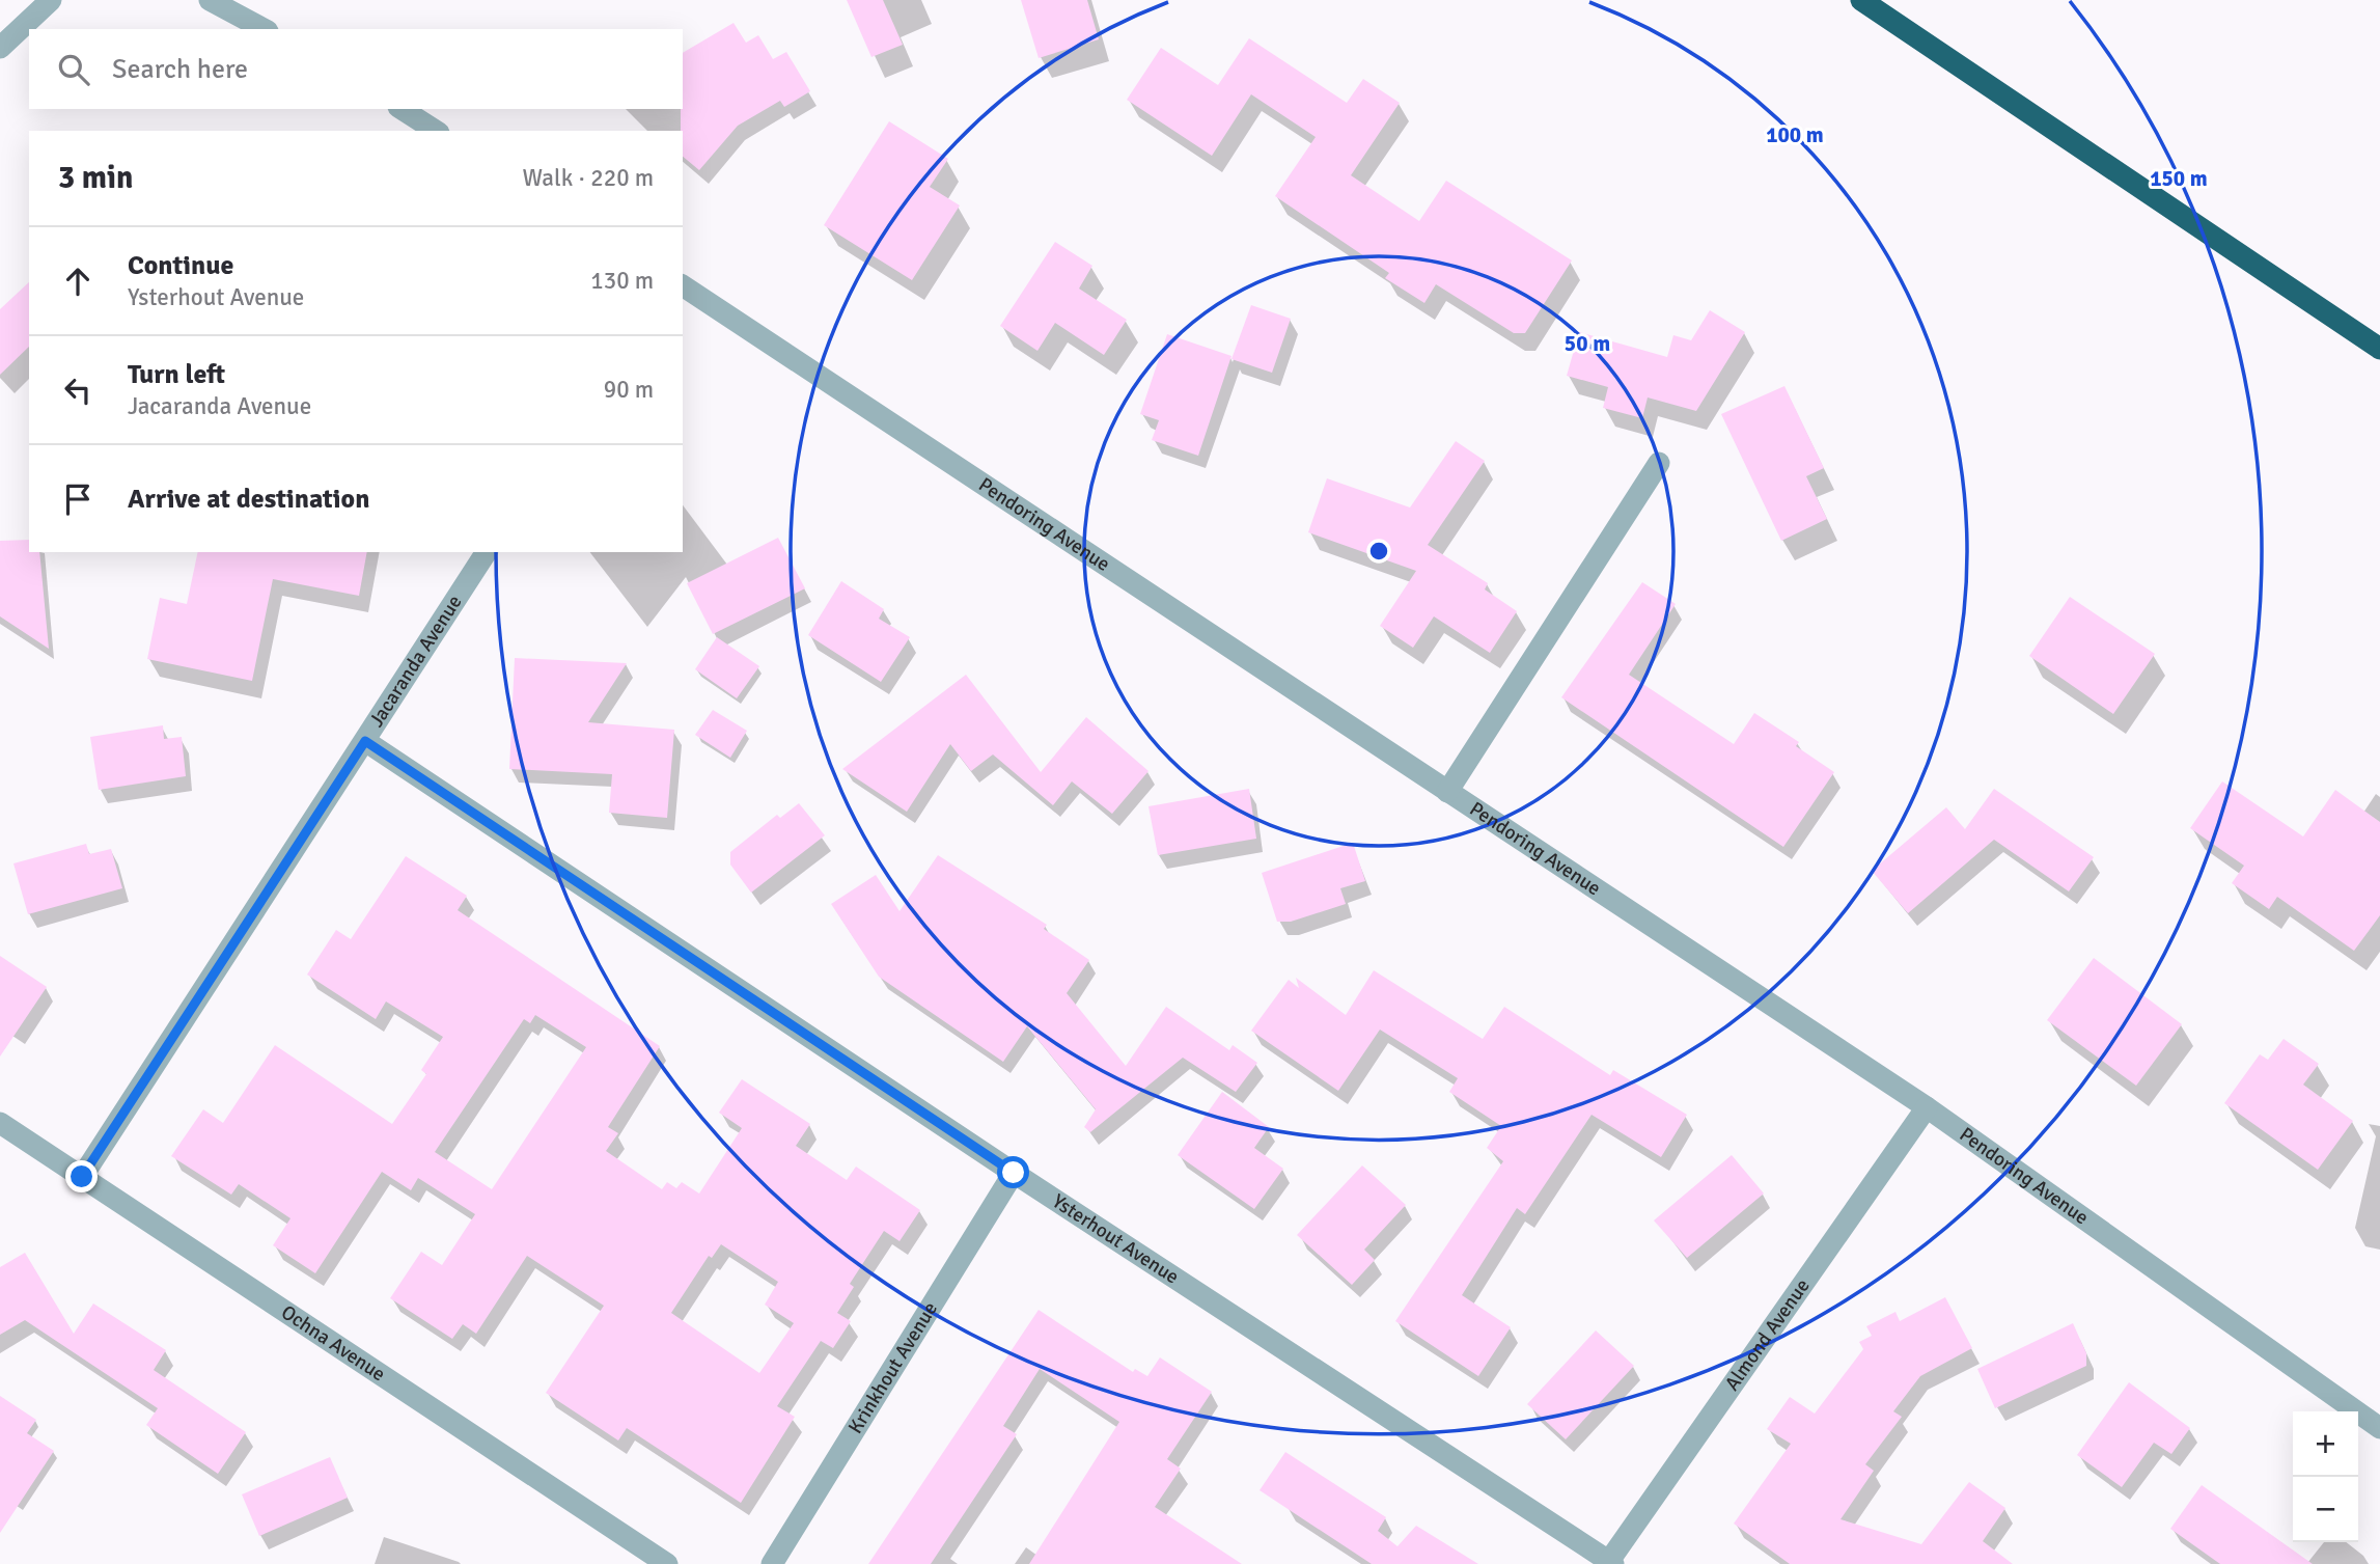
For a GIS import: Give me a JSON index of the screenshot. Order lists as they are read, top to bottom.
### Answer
{
  "streets": {
    "street": [
      "Pendoring Avenue",
      "Jacaranda Avenue",
      "Ysterhout Avenue",
      "Almond Avenue",
      "Ochna Avenue",
      "Krinkhout Avenue"
    ]
  },
  "crossings": [
    ["Pendoring Avenue", "Almond Avenue"],
    ["Jacaranda Avenue", "Ysterhout Avenue"],
    ["Jacaranda Avenue", "Ochna Avenue"],
    ["Ysterhout Avenue", "Almond Avenue"],
    ["Ysterhout Avenue", "Krinkhout Avenue"]
  ],
  "page": {
    "search": "Search here",
    "heading": ["3 min", "Walk · 220 m"],
    "list": [
      ["Continue", "Ysterhout Avenue", "130 m"],
      ["Turn left", "Jacaranda Avenue", "90 m"],
      "Arrive at destination"
    ],
    "map_buttons": ["+", "−"]
  },
  "rings": ["100 m", "150 m", "50 m"]
}
